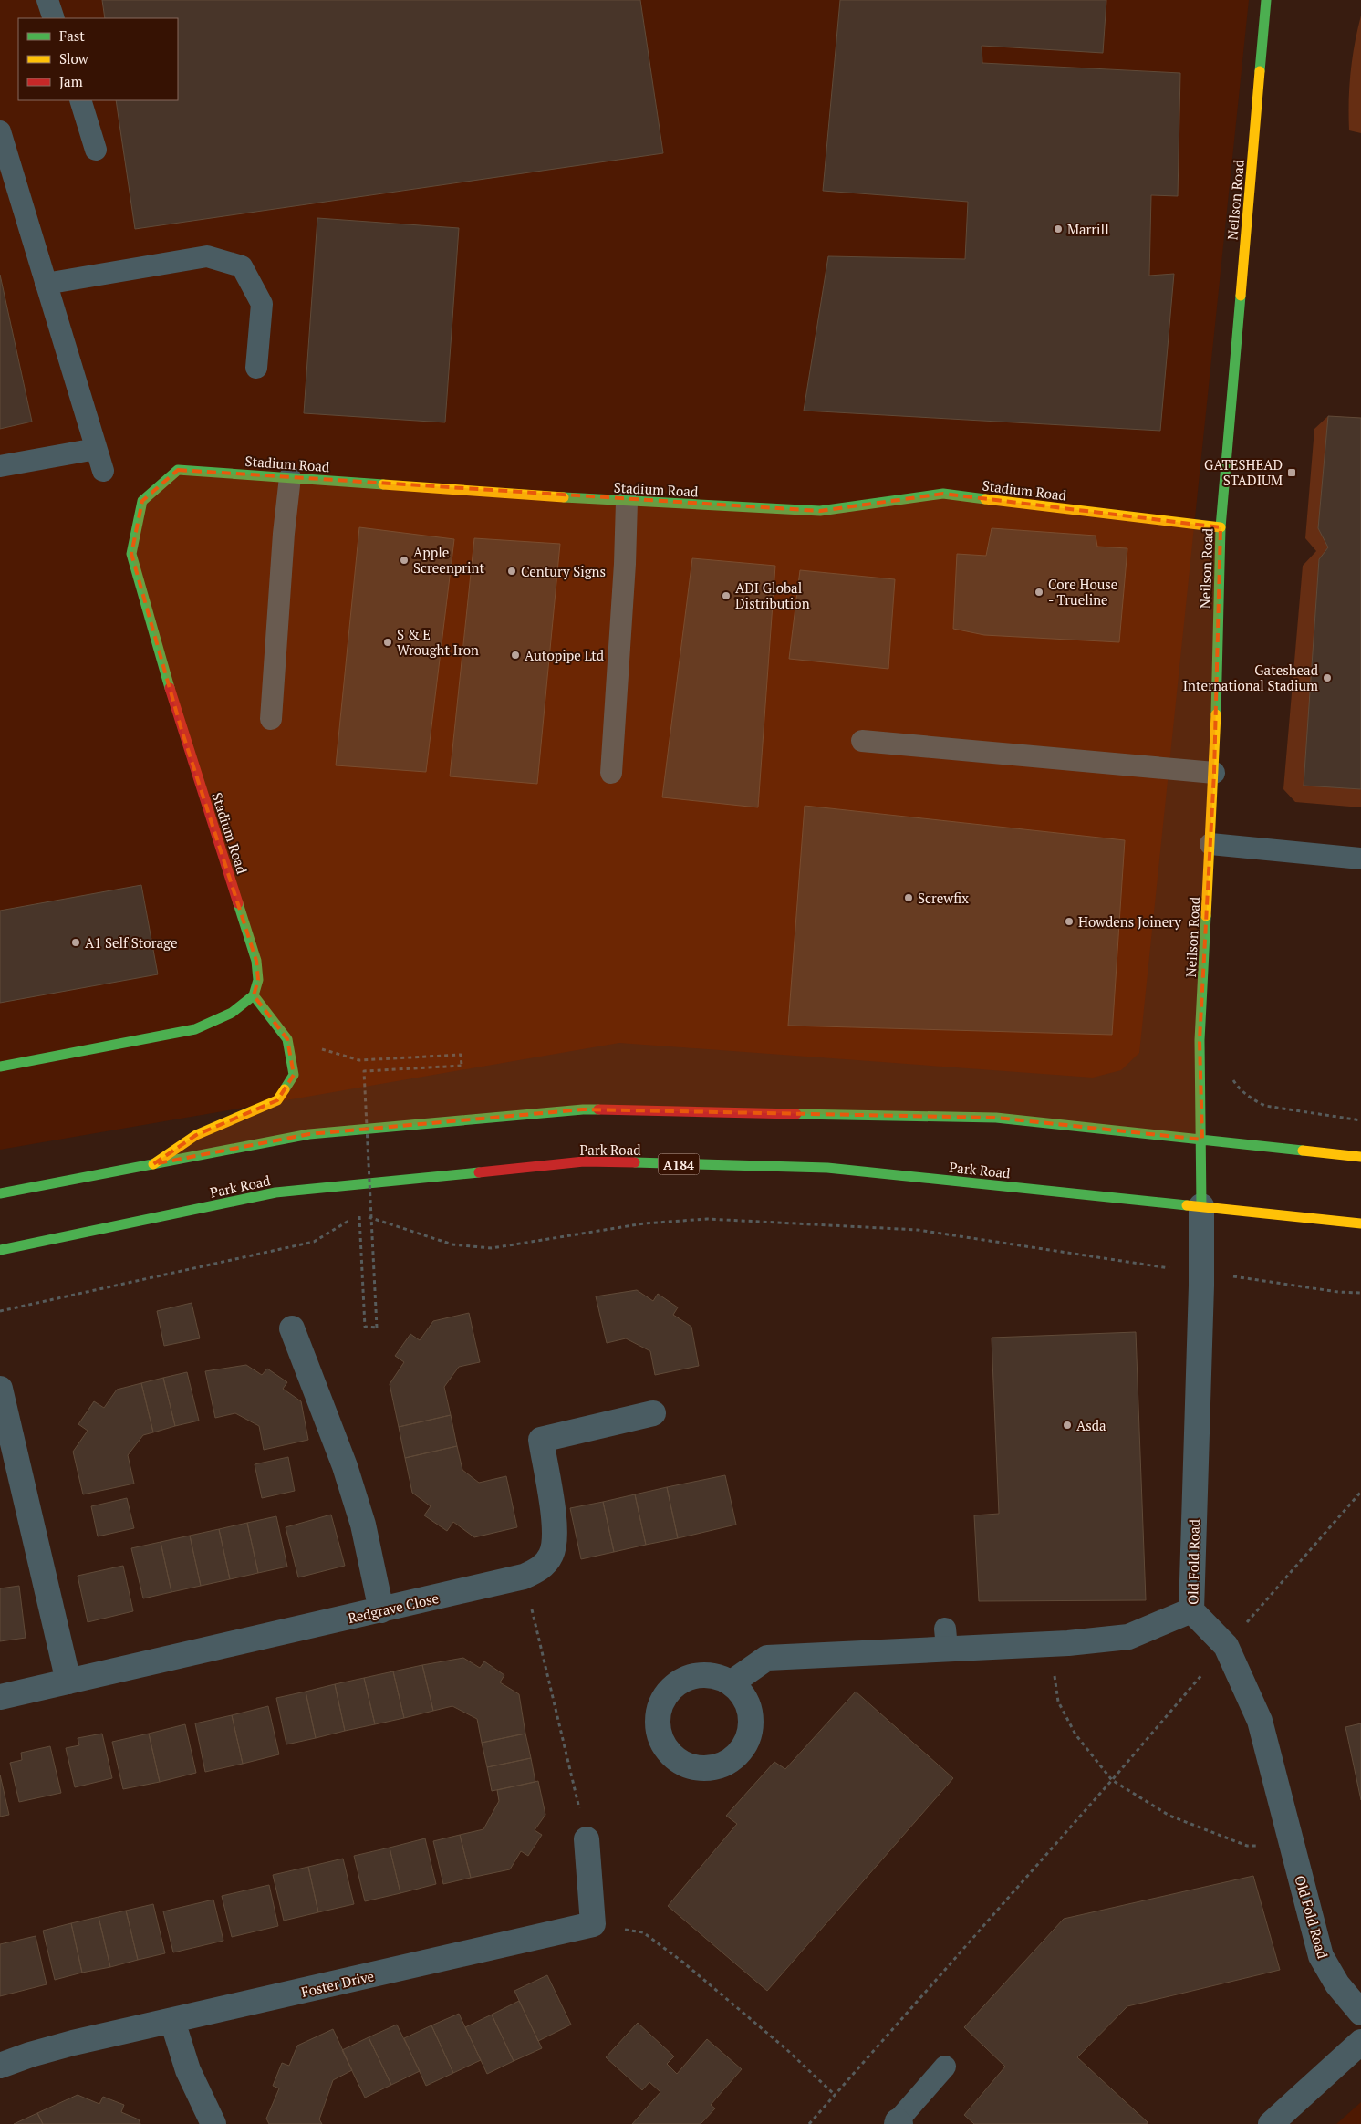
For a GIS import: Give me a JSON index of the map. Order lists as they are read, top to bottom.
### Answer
{
  "streets": {
    "main road": [
      "Neilson Road",
      "Stadium Road",
      "Park Road",
      "A184"
    ],
    "street": ["Old Fold Road", "Redgrave Close", "Foster Drive"]
  },
  "crossings": [
    ["Neilson Road", "Stadium Road"],
    ["Neilson Road", "Park Road"],
    ["Neilson Road", "Old Fold Road"],
    ["Park Road", "Old Fold Road"]
  ],
  "places": {
    "other": [
      "Marrill",
      "Apple Screenprint",
      "Century Signs",
      "Core House - Trueline",
      "ADI Global Distribution",
      "S & E Wrought Iron",
      "Autopipe Ltd",
      "Gateshead International Stadium",
      "Screwfix",
      "Howdens Joinery",
      "A1 Self Storage",
      "Asda"
    ],
    "transit": ["GATESHEAD STADIUM"]
  },
  "legend": ["Fast", "Slow", "Jam"]
}
